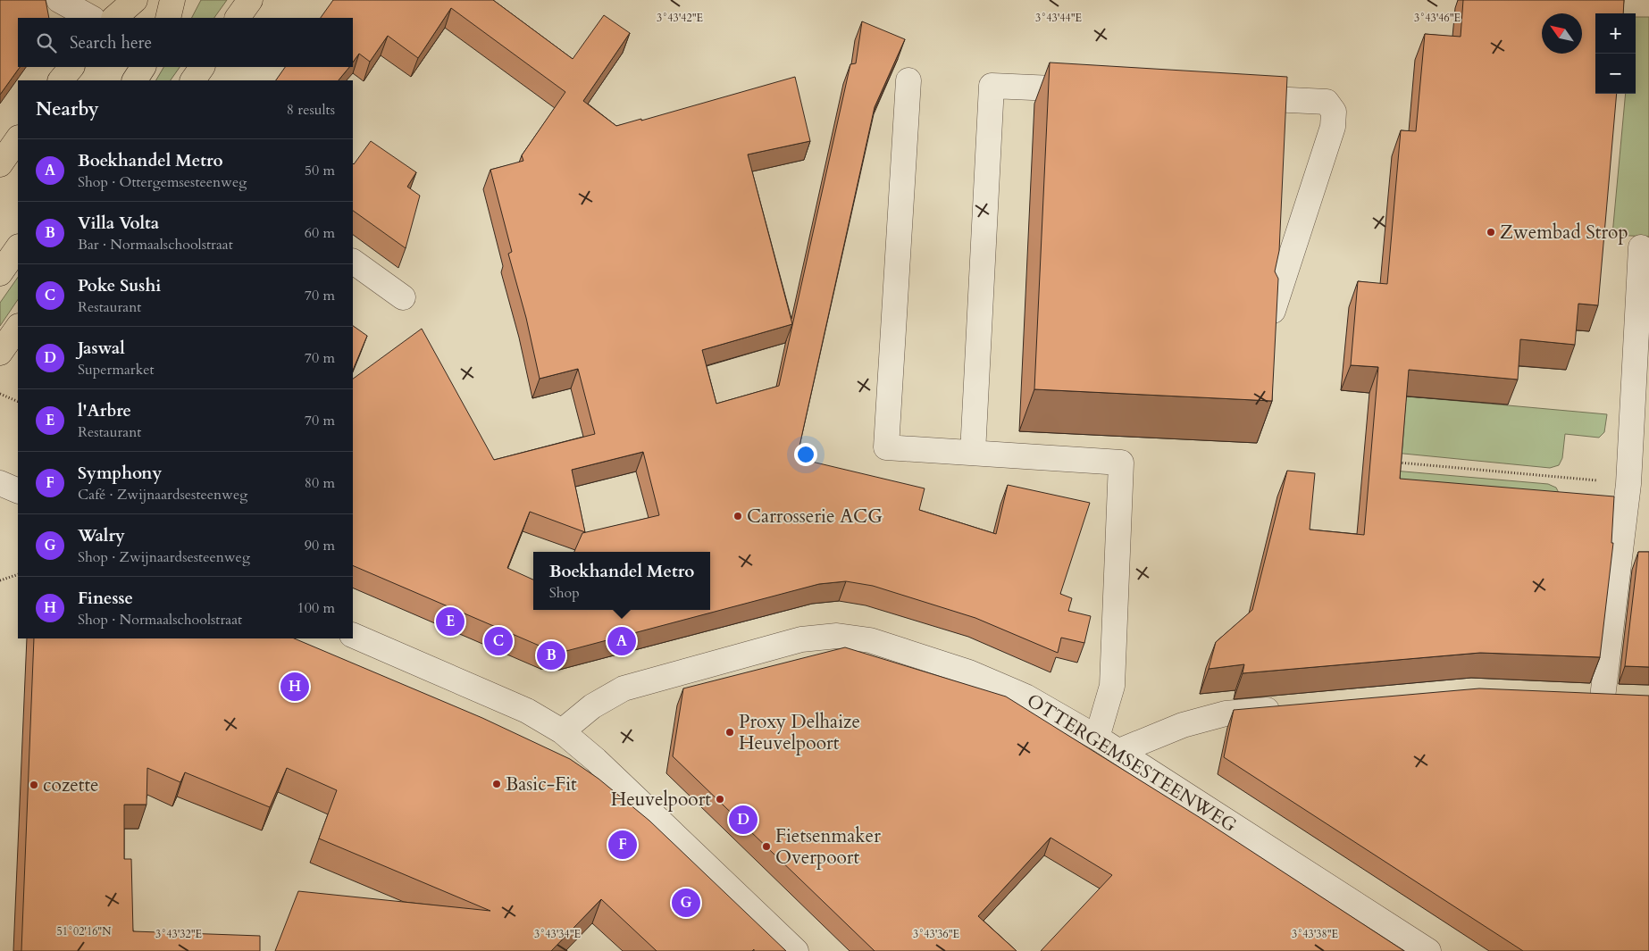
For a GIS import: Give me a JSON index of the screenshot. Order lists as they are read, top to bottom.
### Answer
{
  "streets": {
    "street": ["OTTERGEMSESTEENWEG"]
  },
  "places": [
    "Zwembad Strop",
    "Carrosserie ACG",
    "Proxy Delhaize Heuvelpoort",
    "Basic-Fit",
    "cozette",
    "Heuvelpoort",
    "Fietsenmaker Overpoort"
  ],
  "north": "top left",
  "page": {
    "map_buttons": ["+", "−"],
    "search": "Search here",
    "heading": ["Nearby", "8 results"],
    "list": [
      {
        "mark": "A",
        "name": "Boekhandel Metro",
        "note": "Shop · Ottergemsesteenweg",
        "value": "50 m"
      },
      {
        "mark": "B",
        "name": "Villa Volta",
        "note": "Bar · Normaalschoolstraat",
        "value": "60 m"
      },
      {
        "mark": "C",
        "name": "Poke Sushi",
        "note": "Restaurant",
        "value": "70 m"
      },
      {
        "mark": "D",
        "name": "Jaswal",
        "note": "Supermarket",
        "value": "70 m"
      },
      {
        "mark": "E",
        "name": "l'Arbre",
        "note": "Restaurant",
        "value": "70 m"
      },
      {
        "mark": "F",
        "name": "Symphony",
        "note": "Café · Zwijnaardsesteenweg",
        "value": "80 m"
      },
      {
        "mark": "G",
        "name": "Walry",
        "note": "Shop · Zwijnaardsesteenweg",
        "value": "90 m"
      },
      {
        "mark": "H",
        "name": "Finesse",
        "note": "Shop · Normaalschoolstraat",
        "value": "100 m"
      }
    ],
    "popup": ["Boekhandel Metro", "Shop"],
    "pins": [
      "E",
      "A",
      "C",
      "B",
      "H",
      "D",
      "F",
      "G"
    ]
  },
  "coordinates": [
    "3°43'42\"E",
    "3°43'44\"E",
    "3°43'46\"E",
    "51°02'16\"N",
    "3°43'32\"E",
    "3°43'34\"E",
    "3°43'36\"E",
    "3°43'38\"E"
  ]
}
